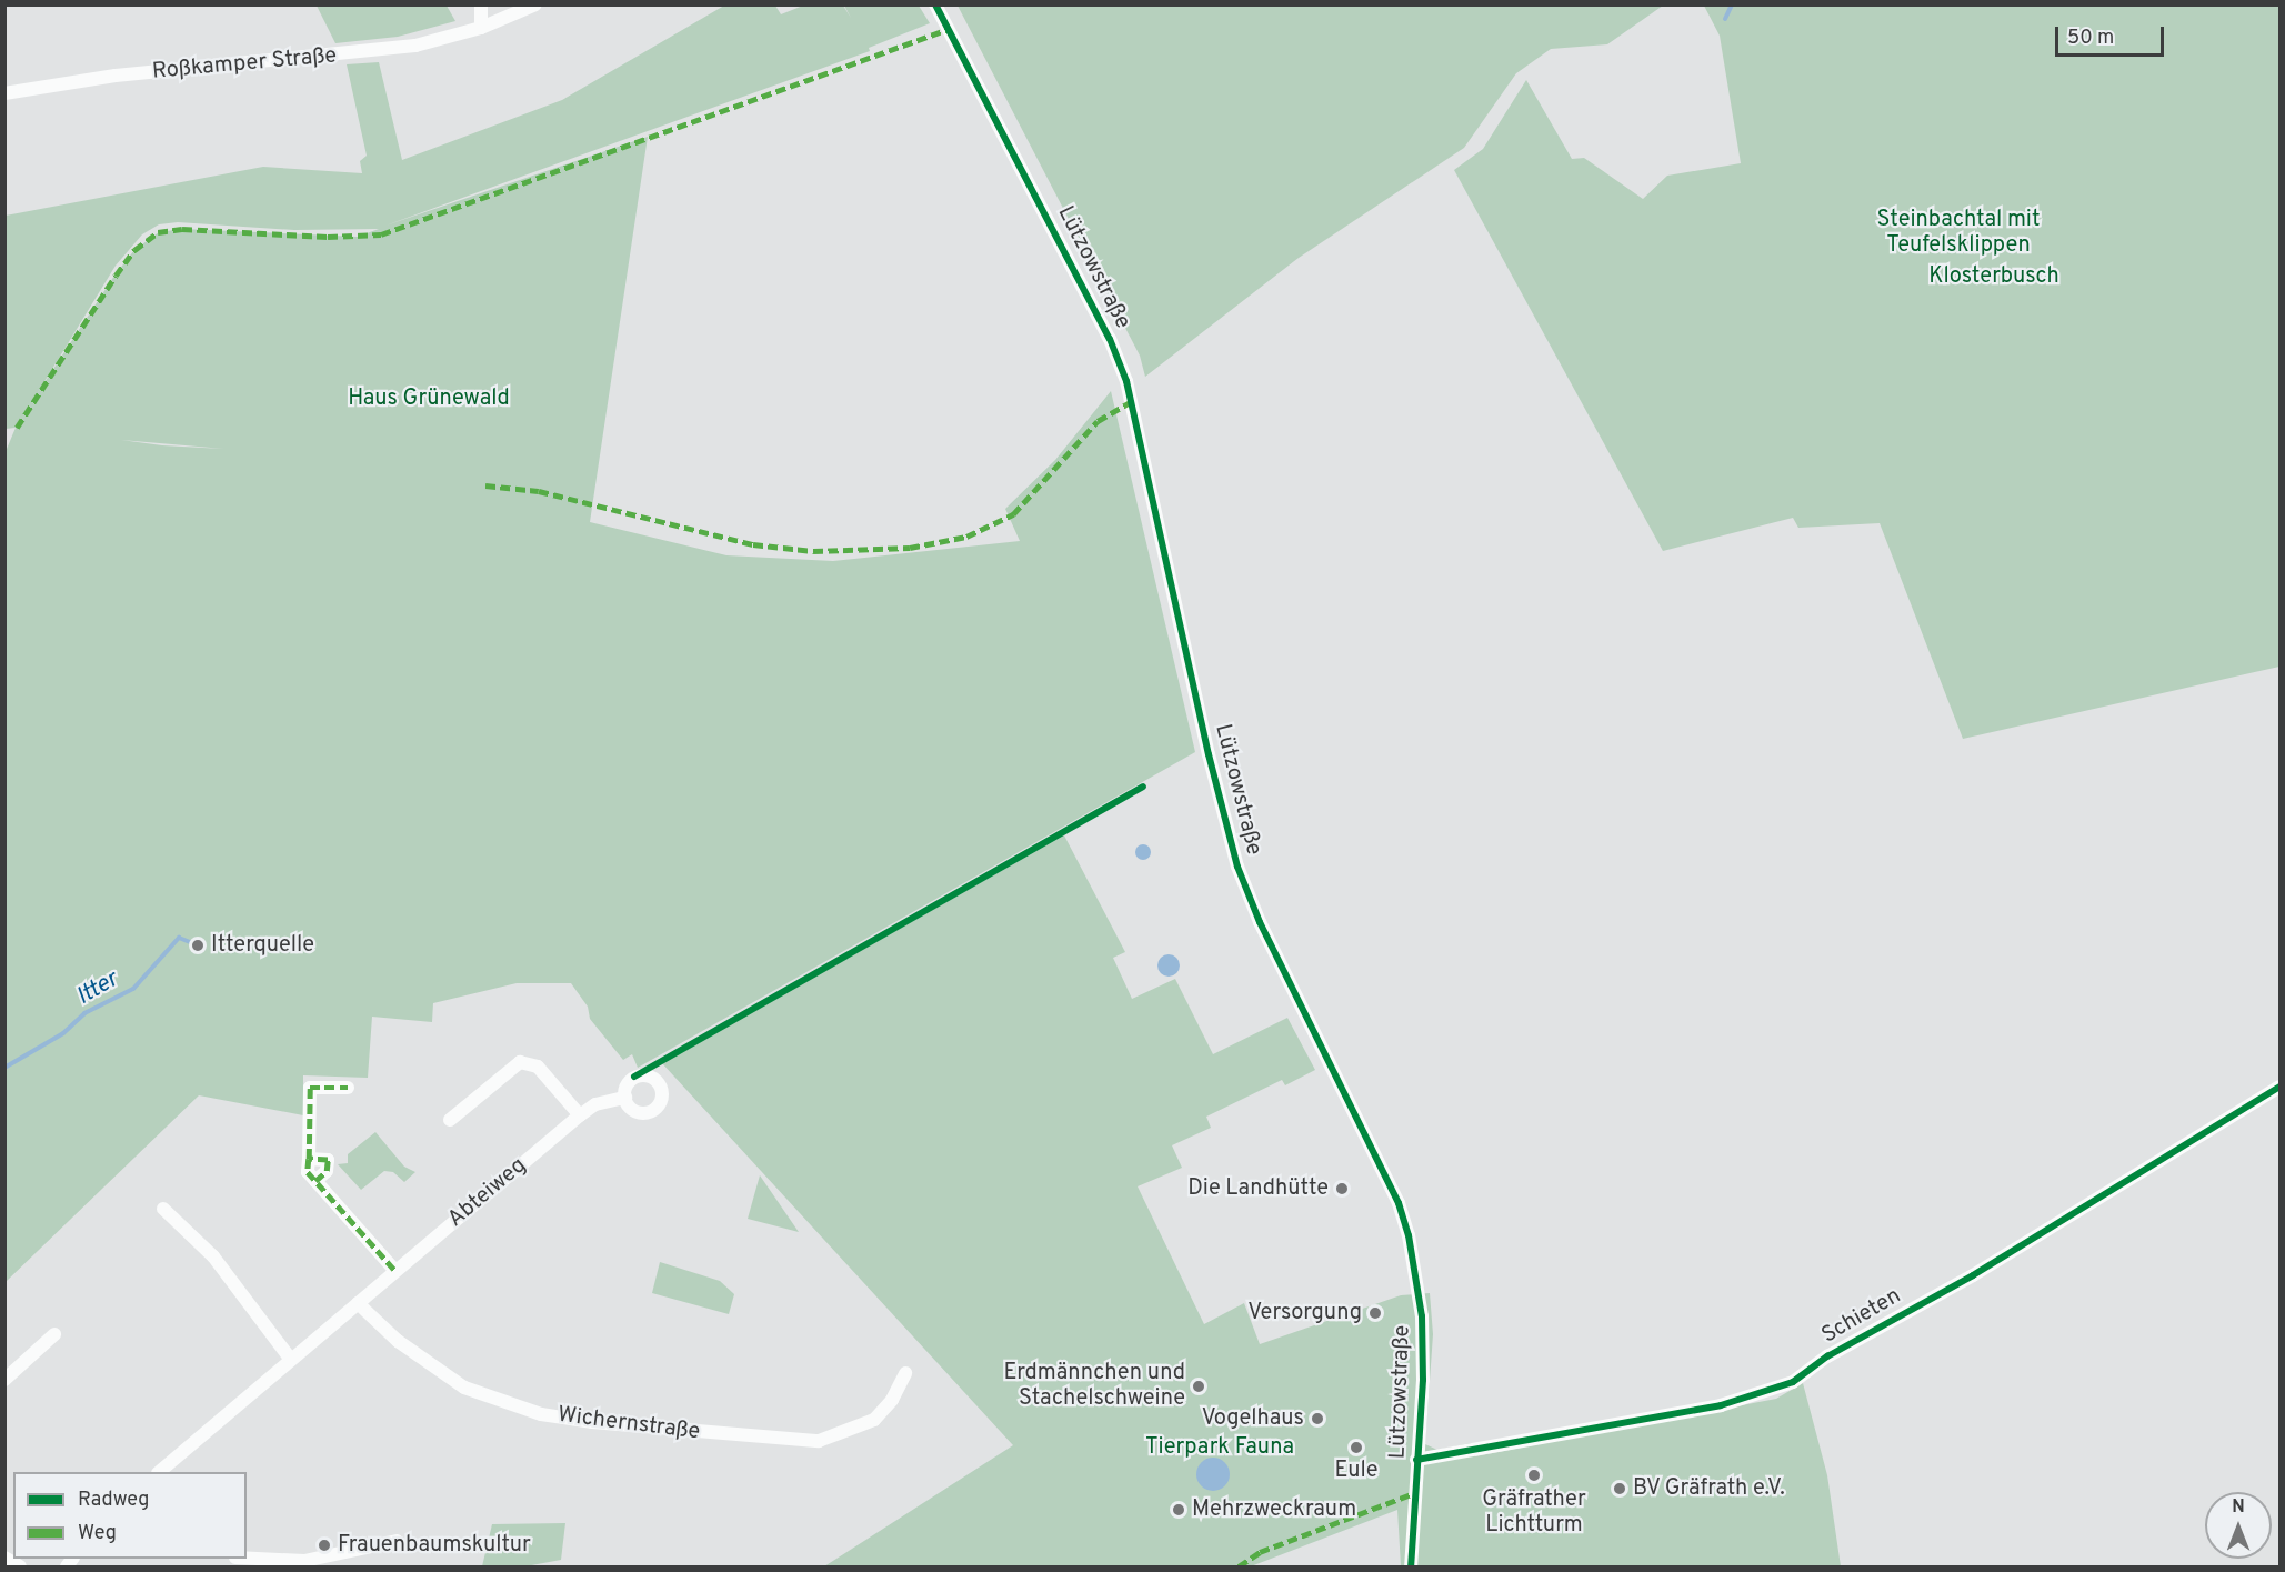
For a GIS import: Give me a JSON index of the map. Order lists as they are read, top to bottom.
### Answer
{
  "streets": {
    "street": [
      "Roßkamper Straße",
      "Lützowstraße",
      "Abteiweg",
      "Schieten",
      "Wichernstraße"
    ]
  },
  "crossings": [
    ["Lützowstraße", "Schieten"],
    ["Abteiweg", "Wichernstraße"]
  ],
  "water": ["Itter"],
  "parks": [
    "Steinbachtal mit Teufelsklippen",
    "Klosterbusch",
    "Haus Grünewald",
    "Tierpark Fauna"
  ],
  "places": [
    "Itterquelle",
    "Die Landhütte",
    "Versorgung",
    "Erdmännchen und Stachelschweine",
    "Vogelhaus",
    "Eule",
    "Gräfrather Lichtturm",
    "BV Gräfrath e.V.",
    "Mehrzweckraum",
    "Frauenbaumskultur"
  ],
  "legend": ["Radweg", "Weg"],
  "scale_bar": "50 m",
  "north": "top"
}
